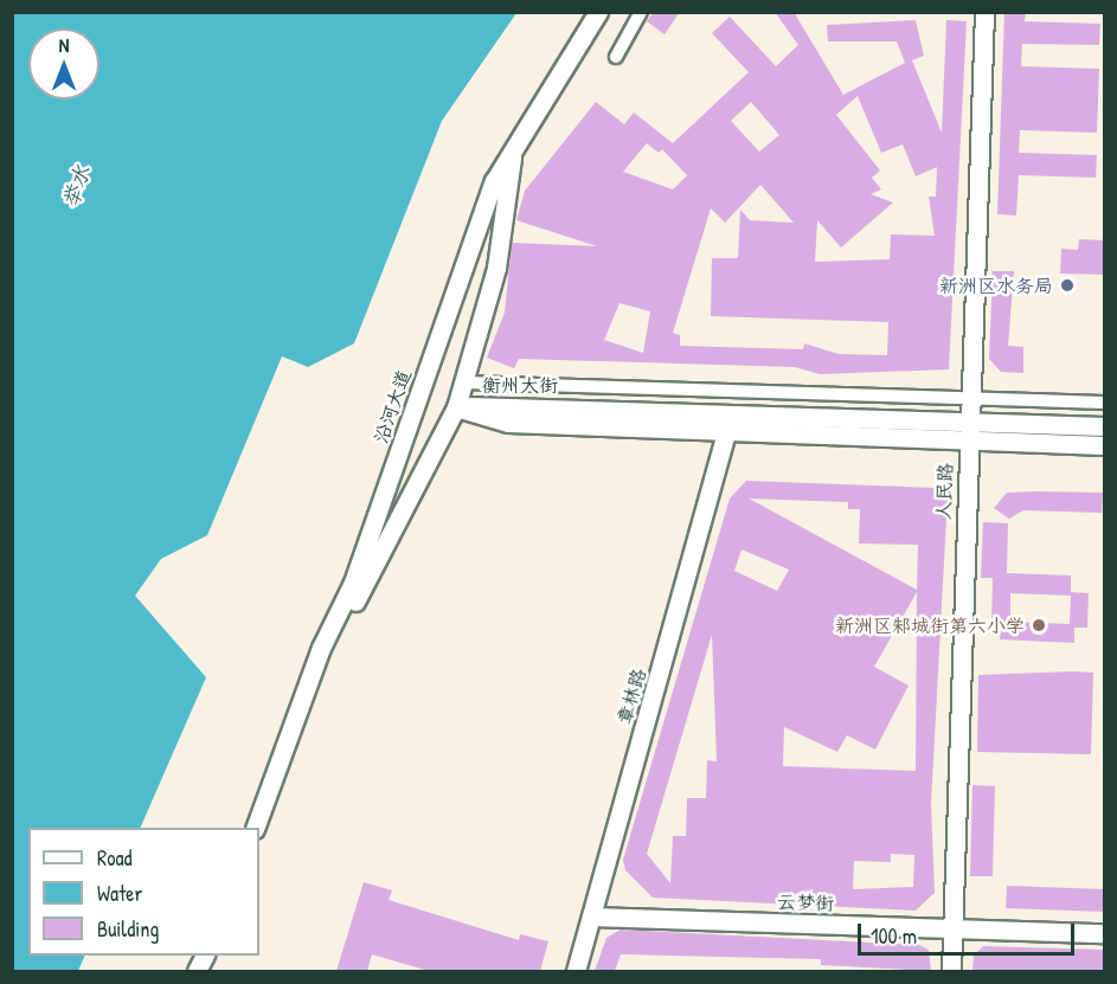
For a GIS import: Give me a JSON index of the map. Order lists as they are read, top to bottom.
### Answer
{
  "streets": {
    "main road": [
      "衡州大街",
      "沿河大道",
      "人民路",
      "章林路",
      "云梦街"
    ]
  },
  "crossings": [
    ["衡州大街", "人民路"],
    ["衡州大街", "章林路"],
    ["人民路", "云梦街"],
    ["章林路", "云梦街"]
  ],
  "water": ["举水"],
  "places": ["新洲区水务局", "新洲区邾城街第六小学"],
  "legend": ["Road", "Water", "Building"],
  "scale_bar": "100 m",
  "north": "top"
}
